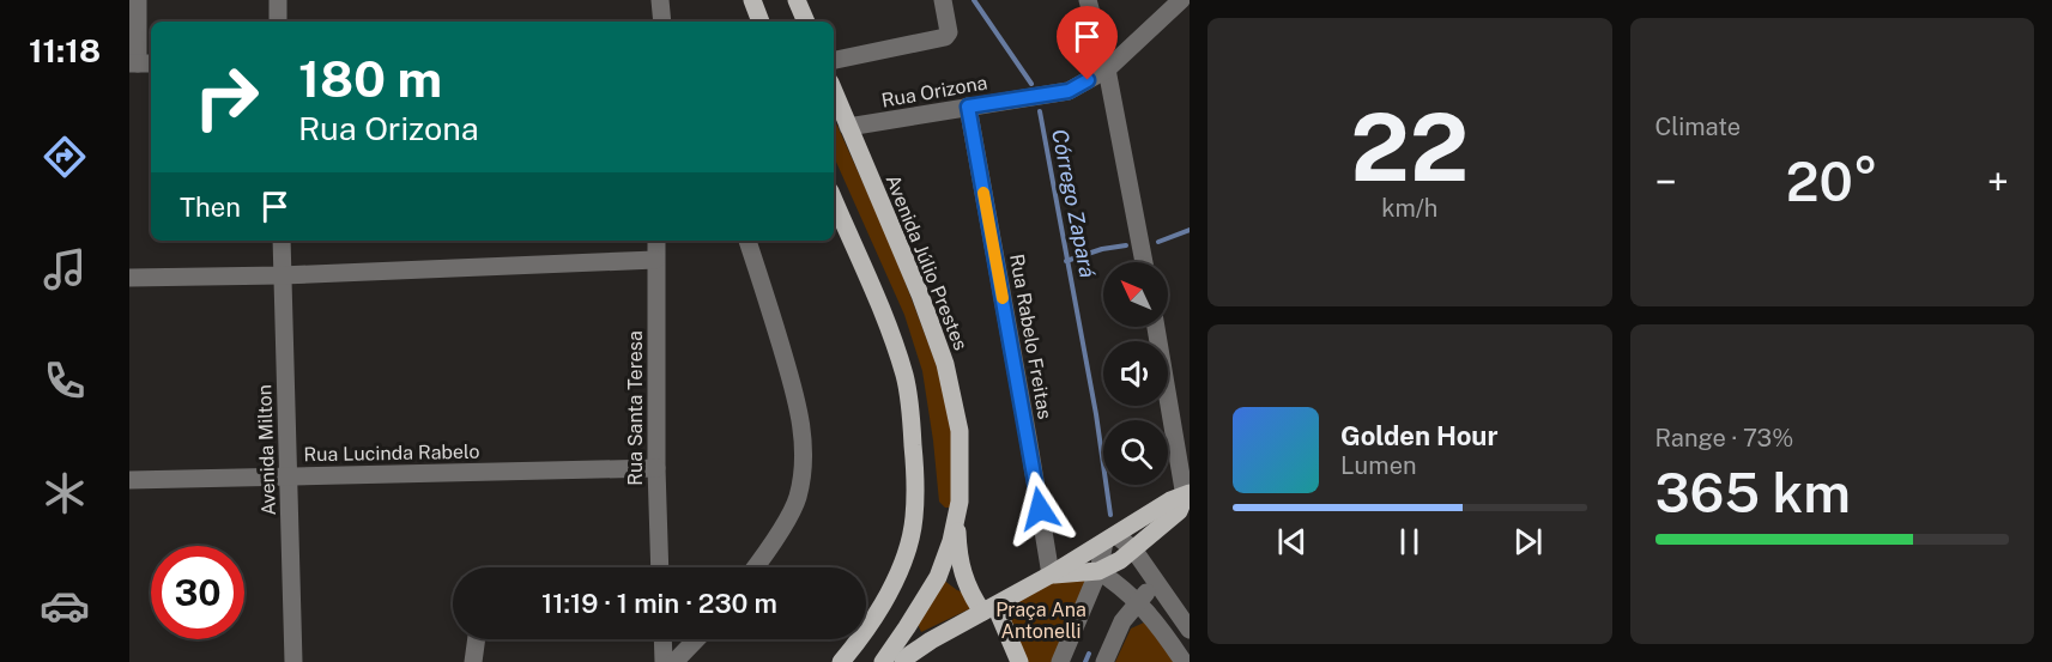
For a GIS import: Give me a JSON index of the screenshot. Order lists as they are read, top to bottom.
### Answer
{
  "streets": {
    "main road": ["Avenida Júlio Prestes"],
    "street": [
      "Rua Orizona",
      "Rua Rabelo Freitas",
      "Rua Santa Teresa",
      "Avenida Milton",
      "Rua Lucinda Rabelo"
    ]
  },
  "crossings": [
    ["Rua Orizona", "Avenida Júlio Prestes"],
    ["Rua Orizona", "Rua Rabelo Freitas"],
    ["Rua Santa Teresa", "Rua Lucinda Rabelo"],
    ["Avenida Milton", "Rua Lucinda Rabelo"]
  ],
  "water": ["Córrego Zapará"],
  "parks": ["Praça Ana Antonelli"],
  "north": "top left",
  "page": {
    "tabs": "11:18",
    "tile": [
      ["22", "km/h"],
      "Climate",
      ["Range · 73%", "365 km"]
    ],
    "turn": ["180 m", "Rua Orizona"],
    "heat": ["−", "20°", "+"],
    "then": "Then",
    "song": ["Golden Hour", "Lumen"],
    "limit": "30",
    "trip": "11:19 · 1 min · 230 m"
  }
}
